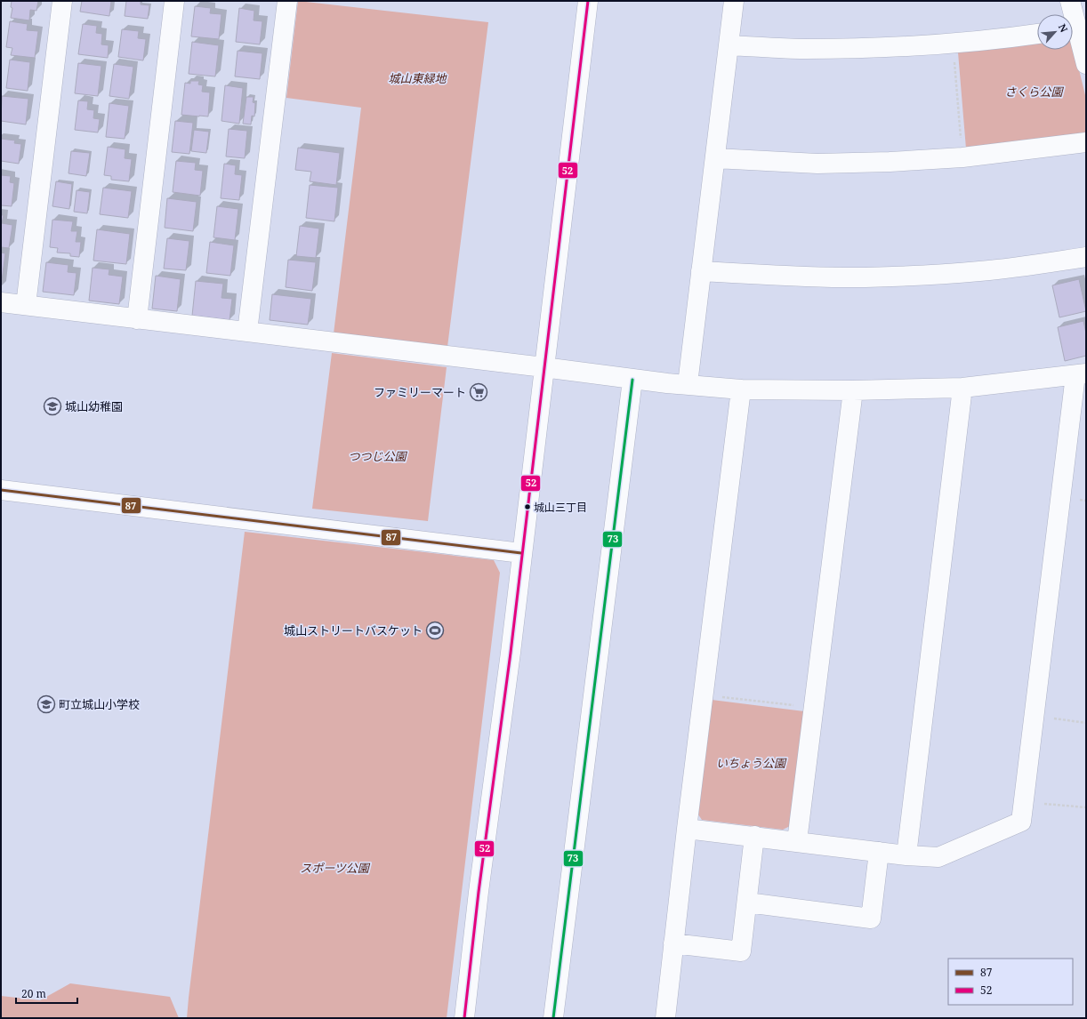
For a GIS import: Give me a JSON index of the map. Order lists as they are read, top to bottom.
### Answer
{
  "parks": [
    "城山東緑地",
    "さくら公園",
    "つつじ公園",
    "いちょう公園",
    "スポーツ公園"
  ],
  "places": {
    "supermarket": ["ファミリーマート"],
    "school or university": ["城山幼稚園", "町立城山小学校"],
    "other": ["城山三丁目"],
    "sports": ["城山ストリートバスケット"]
  },
  "lines": ["transit line 52", "transit line 73", "transit line 87"],
  "legend": ["87", "52"],
  "scale_bar": "20 m",
  "north": "top right"
}
